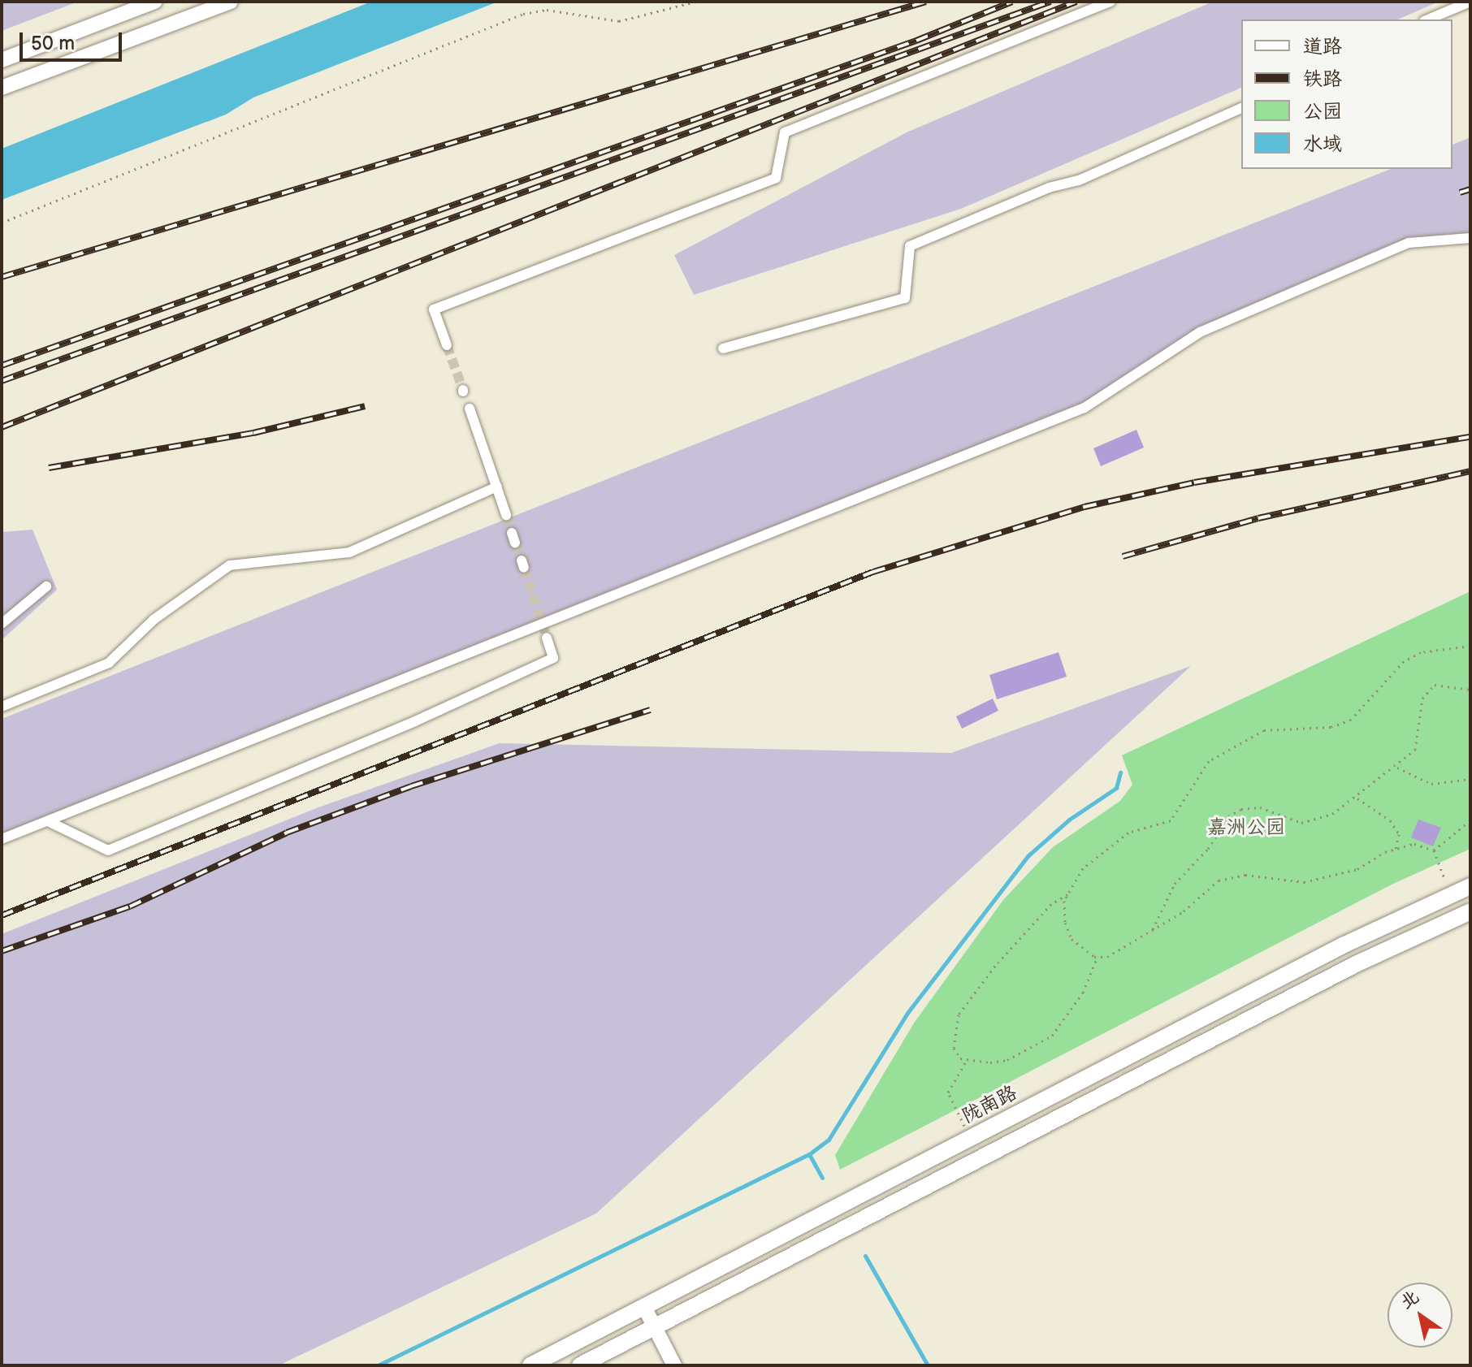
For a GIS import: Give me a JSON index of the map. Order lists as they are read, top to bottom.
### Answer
{
  "streets": {
    "main road": ["陇南路"]
  },
  "parks": ["嘉洲公园"],
  "legend": [
    "道路",
    "铁路",
    "公园",
    "水域"
  ],
  "scale_bar": "50 m",
  "north": "top left"
}
